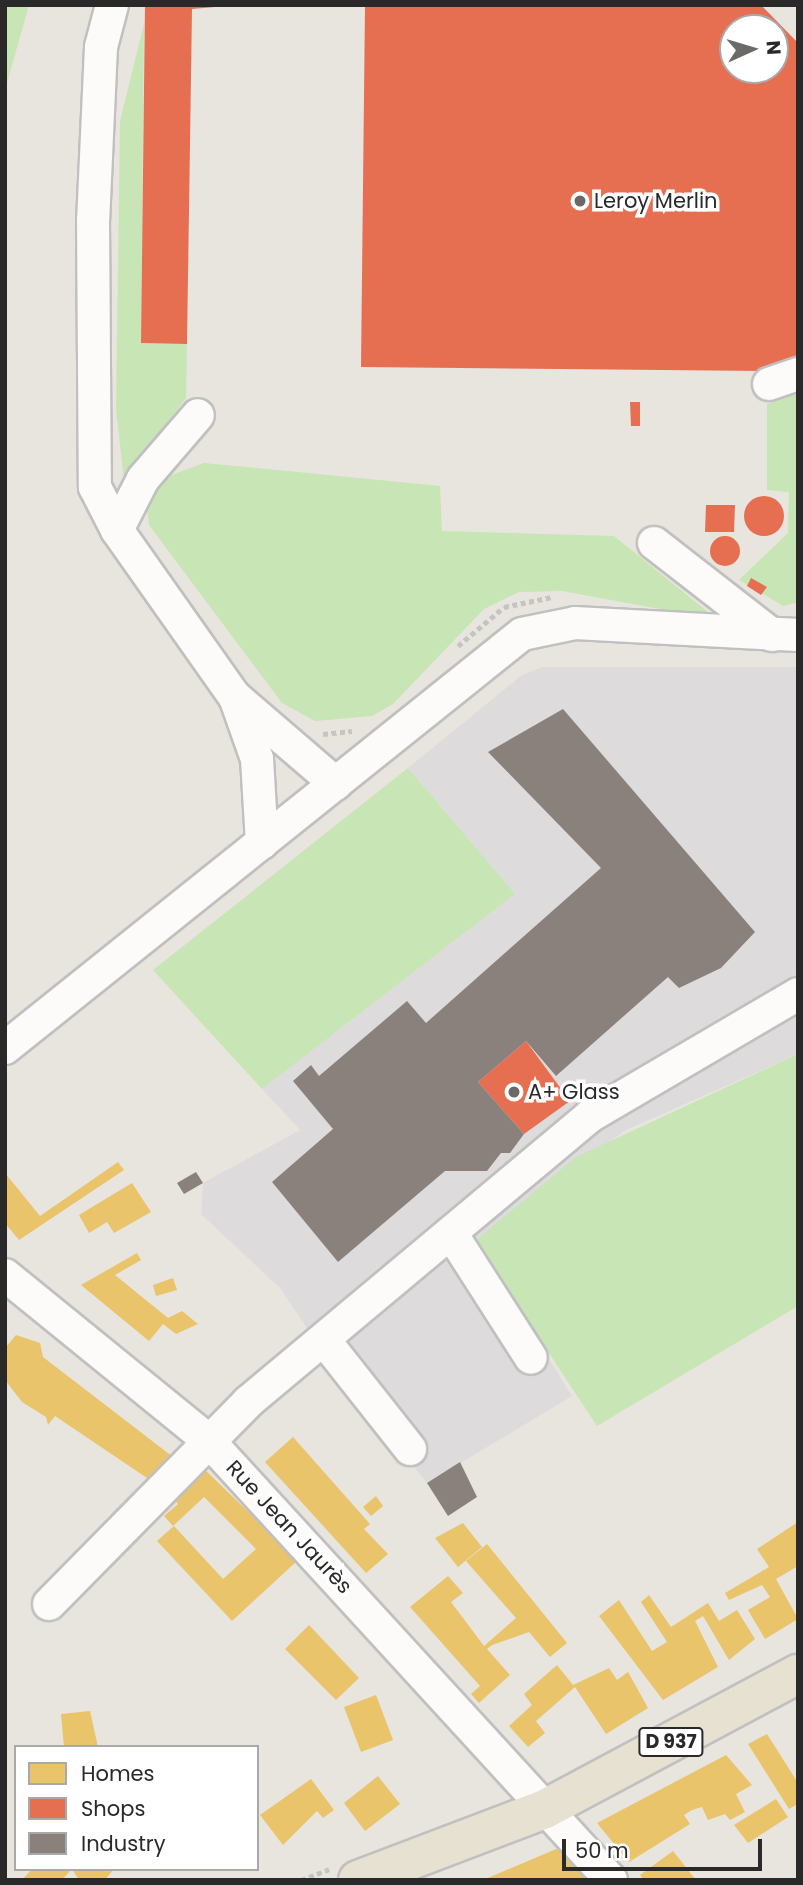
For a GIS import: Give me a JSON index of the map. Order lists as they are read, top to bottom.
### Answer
{
  "streets": {
    "main road": ["D 937"],
    "street": ["Rue Jean Jaurès"]
  },
  "crossings": [
    ["Rue Jean Jaurès", "D 937"]
  ],
  "places": ["Leroy Merlin", "A+ Glass"],
  "legend": ["Homes", "Shops", "Industry"],
  "scale_bar": "50 m",
  "north": "right"
}
